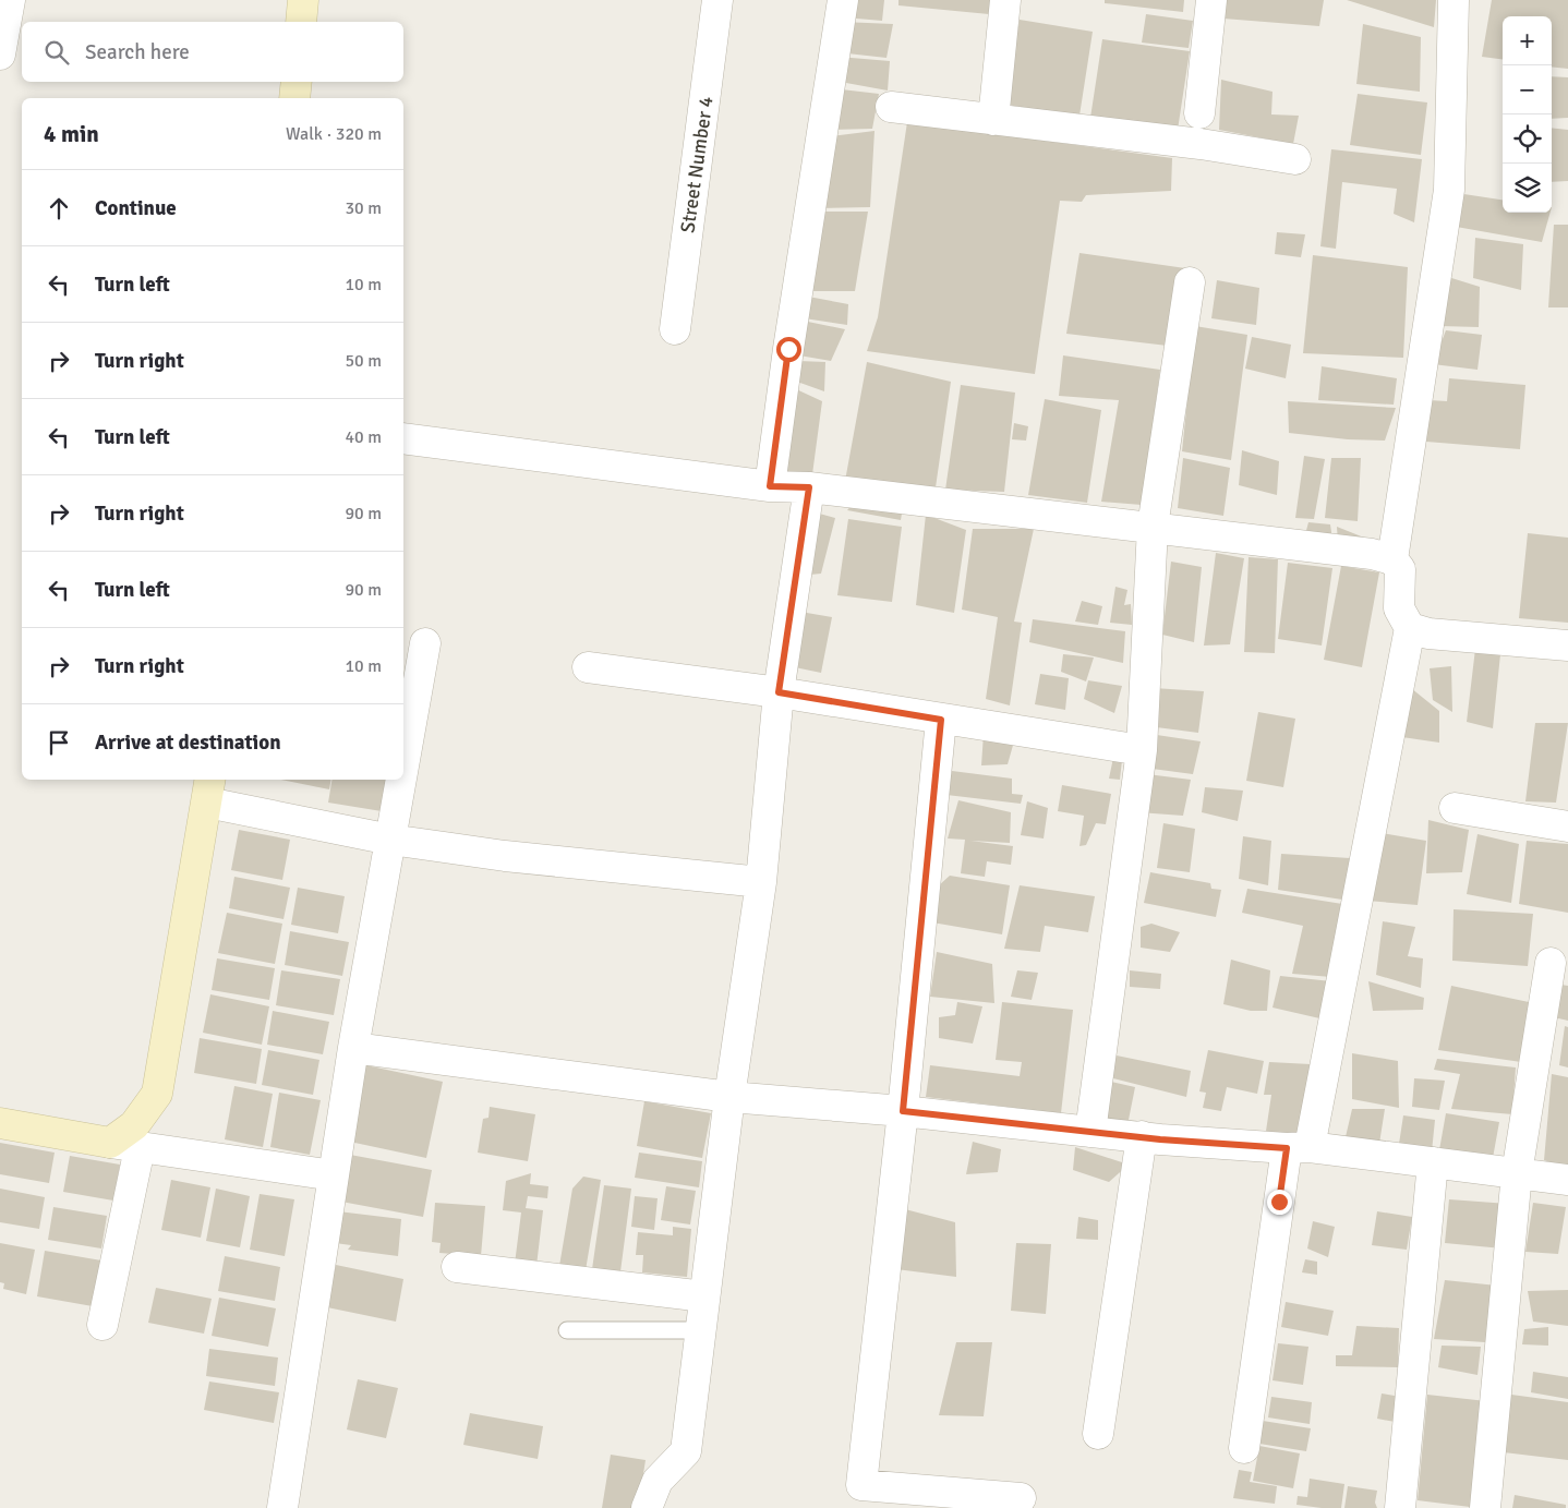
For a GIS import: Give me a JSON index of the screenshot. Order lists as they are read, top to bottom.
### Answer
{
  "streets": {
    "street": ["Street Number 4"]
  },
  "page": {
    "map_buttons": ["+", "−"],
    "search": "Search here",
    "heading": ["4 min", "Walk · 320 m"],
    "list": [
      ["Continue", "30 m"],
      ["Turn left", "10 m"],
      ["Turn right", "50 m"],
      ["Turn left", "40 m"],
      ["Turn right", "90 m"],
      ["Turn left", "90 m"],
      ["Turn right", "10 m"],
      "Arrive at destination"
    ]
  }
}
